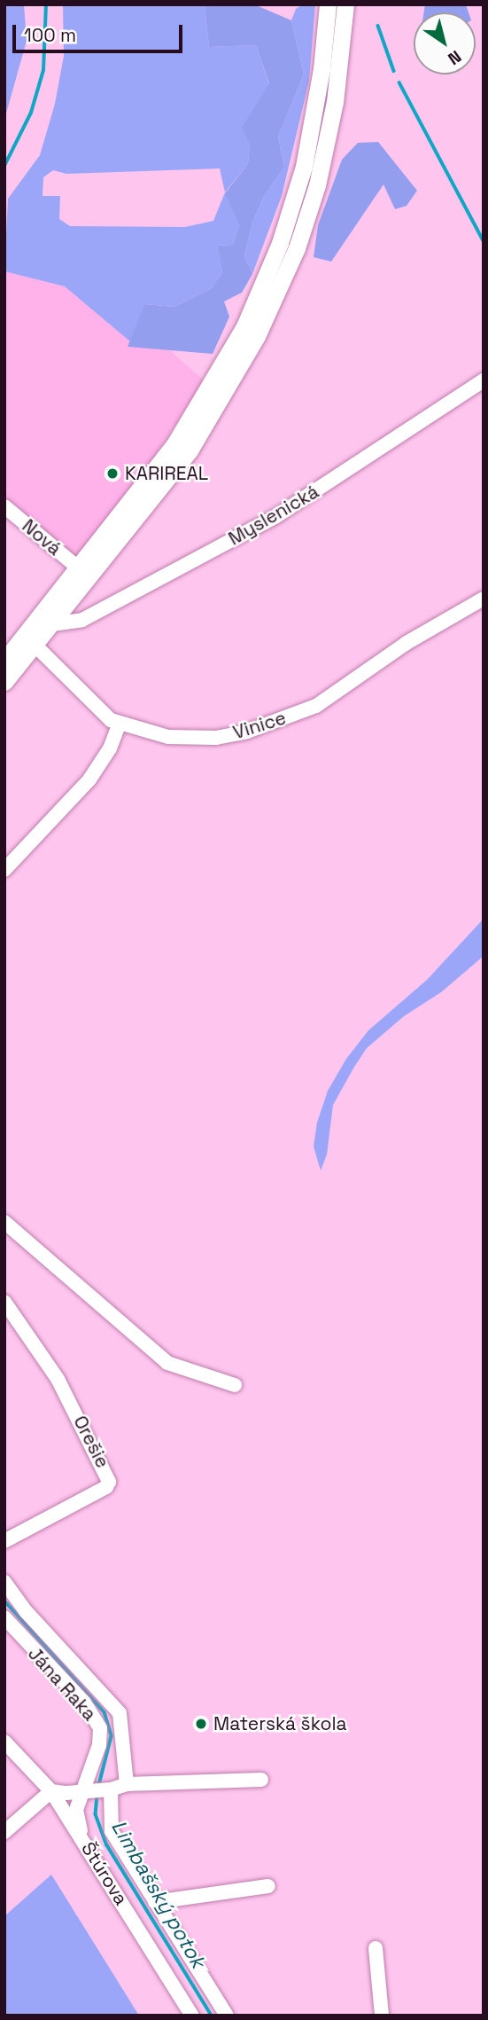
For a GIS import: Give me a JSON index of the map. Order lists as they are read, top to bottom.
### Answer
{
  "streets": {
    "street": [
      "Myslenická",
      "Nová",
      "Vinice",
      "Orešie",
      "Jána Raka",
      "Štúrova"
    ]
  },
  "crossings": [
    ["Jána Raka", "Štúrova"]
  ],
  "water": ["Limbašský potok"],
  "places": ["KARIREAL", "Materská škola"],
  "scale_bar": "100 m",
  "north": "bottom right"
}
